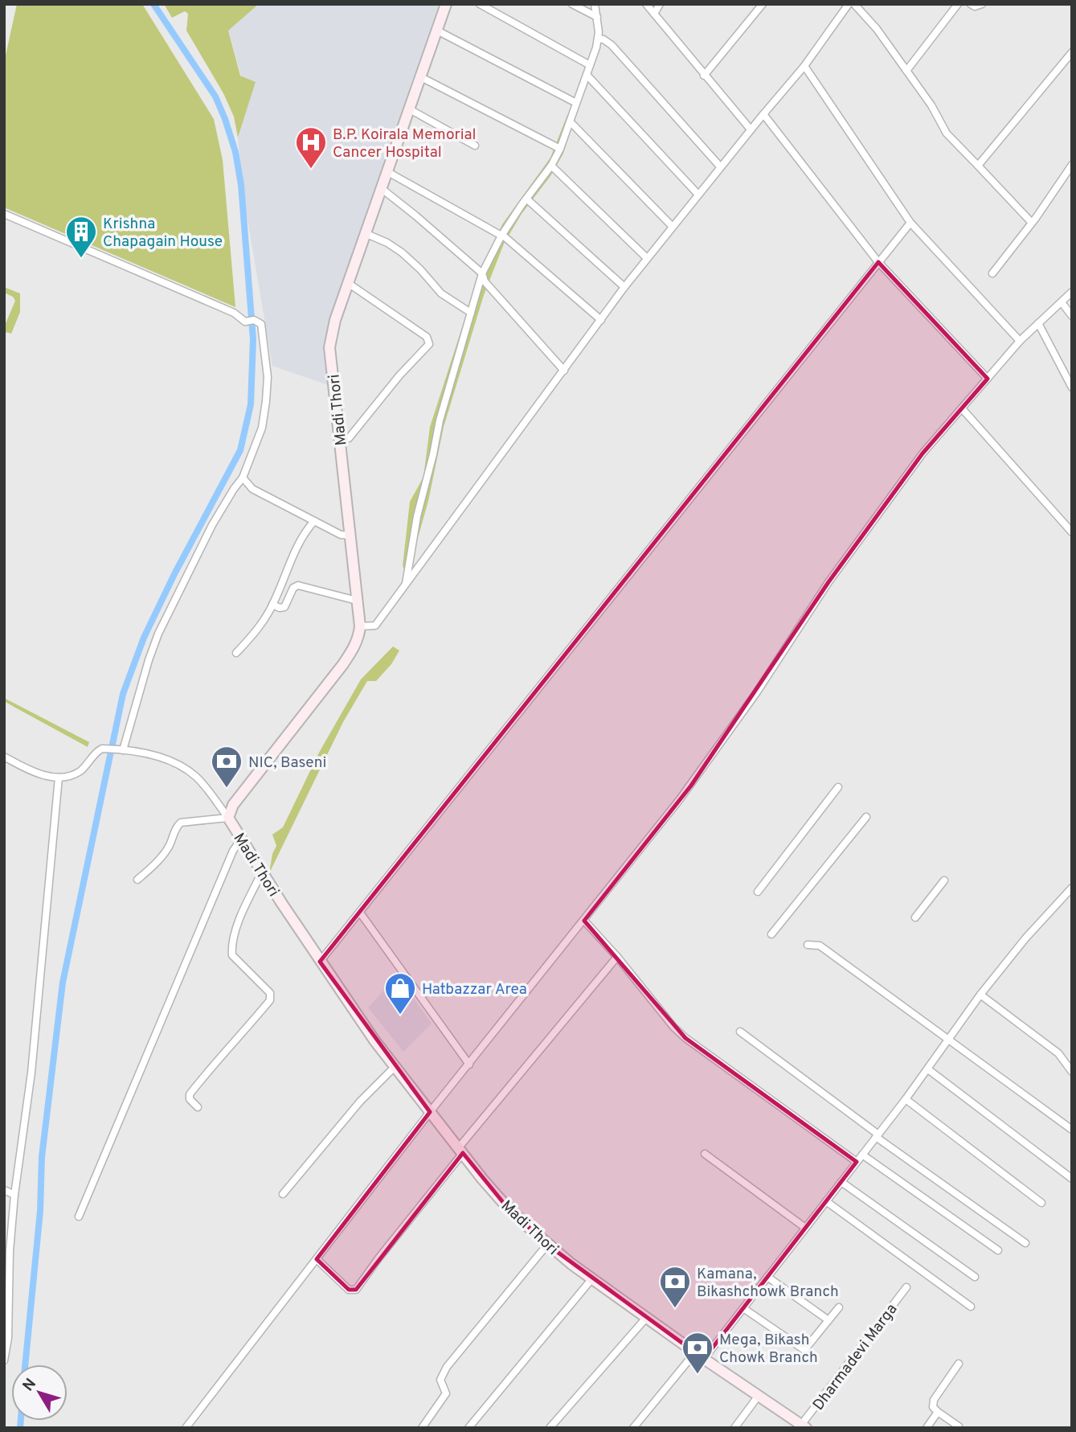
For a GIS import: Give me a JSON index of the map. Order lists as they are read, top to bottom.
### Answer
{
  "streets": {
    "main road": ["Madi Thori"],
    "street": ["Dharmadevi Marga"]
  },
  "crossings": [
    ["Madi Thori", "Dharmadevi Marga"]
  ],
  "places": {
    "hospital": ["B.P. Koirala Memorial Cancer Hospital"],
    "building": ["Krishna Chapagain House"],
    "bank": ["NIC, Baseni", "Kamana, Bikashchowk Branch", "Mega, Bikash Chowk Branch"],
    "shop": ["Hatbazzar Area"]
  },
  "north": "top left"
}
